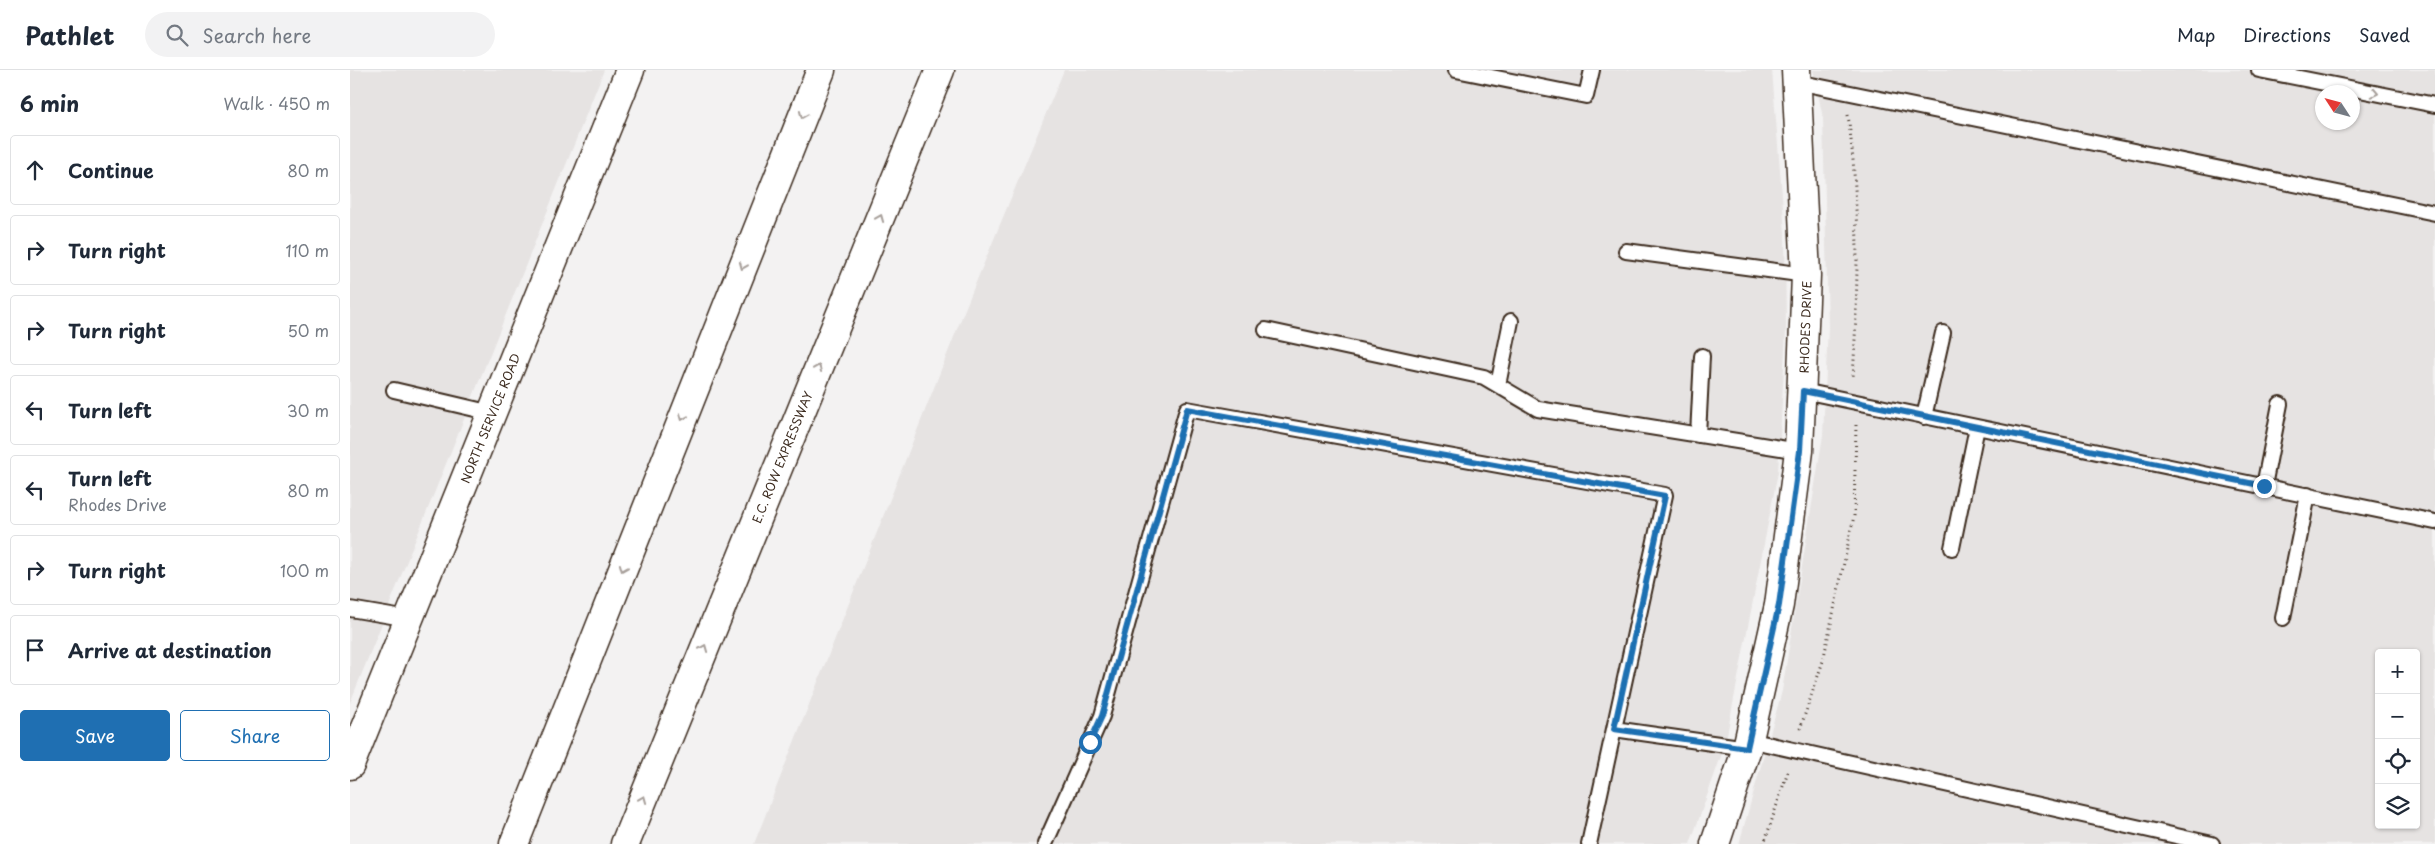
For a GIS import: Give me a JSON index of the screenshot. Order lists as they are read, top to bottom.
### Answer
{
  "streets": {
    "main road": ["RHODES DRIVE", "NORTH SERVICE ROAD", "E.C. ROW EXPRESSWAY"]
  },
  "north": "top left",
  "page": {
    "header": "Pathlet",
    "search": "Search here",
    "nav": ["Map", "Directions", "Saved"],
    "heading": ["6 min", "Walk · 450 m"],
    "list": [
      ["Continue", "80 m"],
      ["Turn right", "110 m"],
      ["Turn right", "50 m"],
      ["Turn left", "30 m"],
      ["Turn left", "Rhodes Drive", "80 m"],
      ["Turn right", "100 m"],
      "Arrive at destination"
    ],
    "map_buttons": ["+", "−"],
    "buttons": ["Save", "Share"]
  }
}
